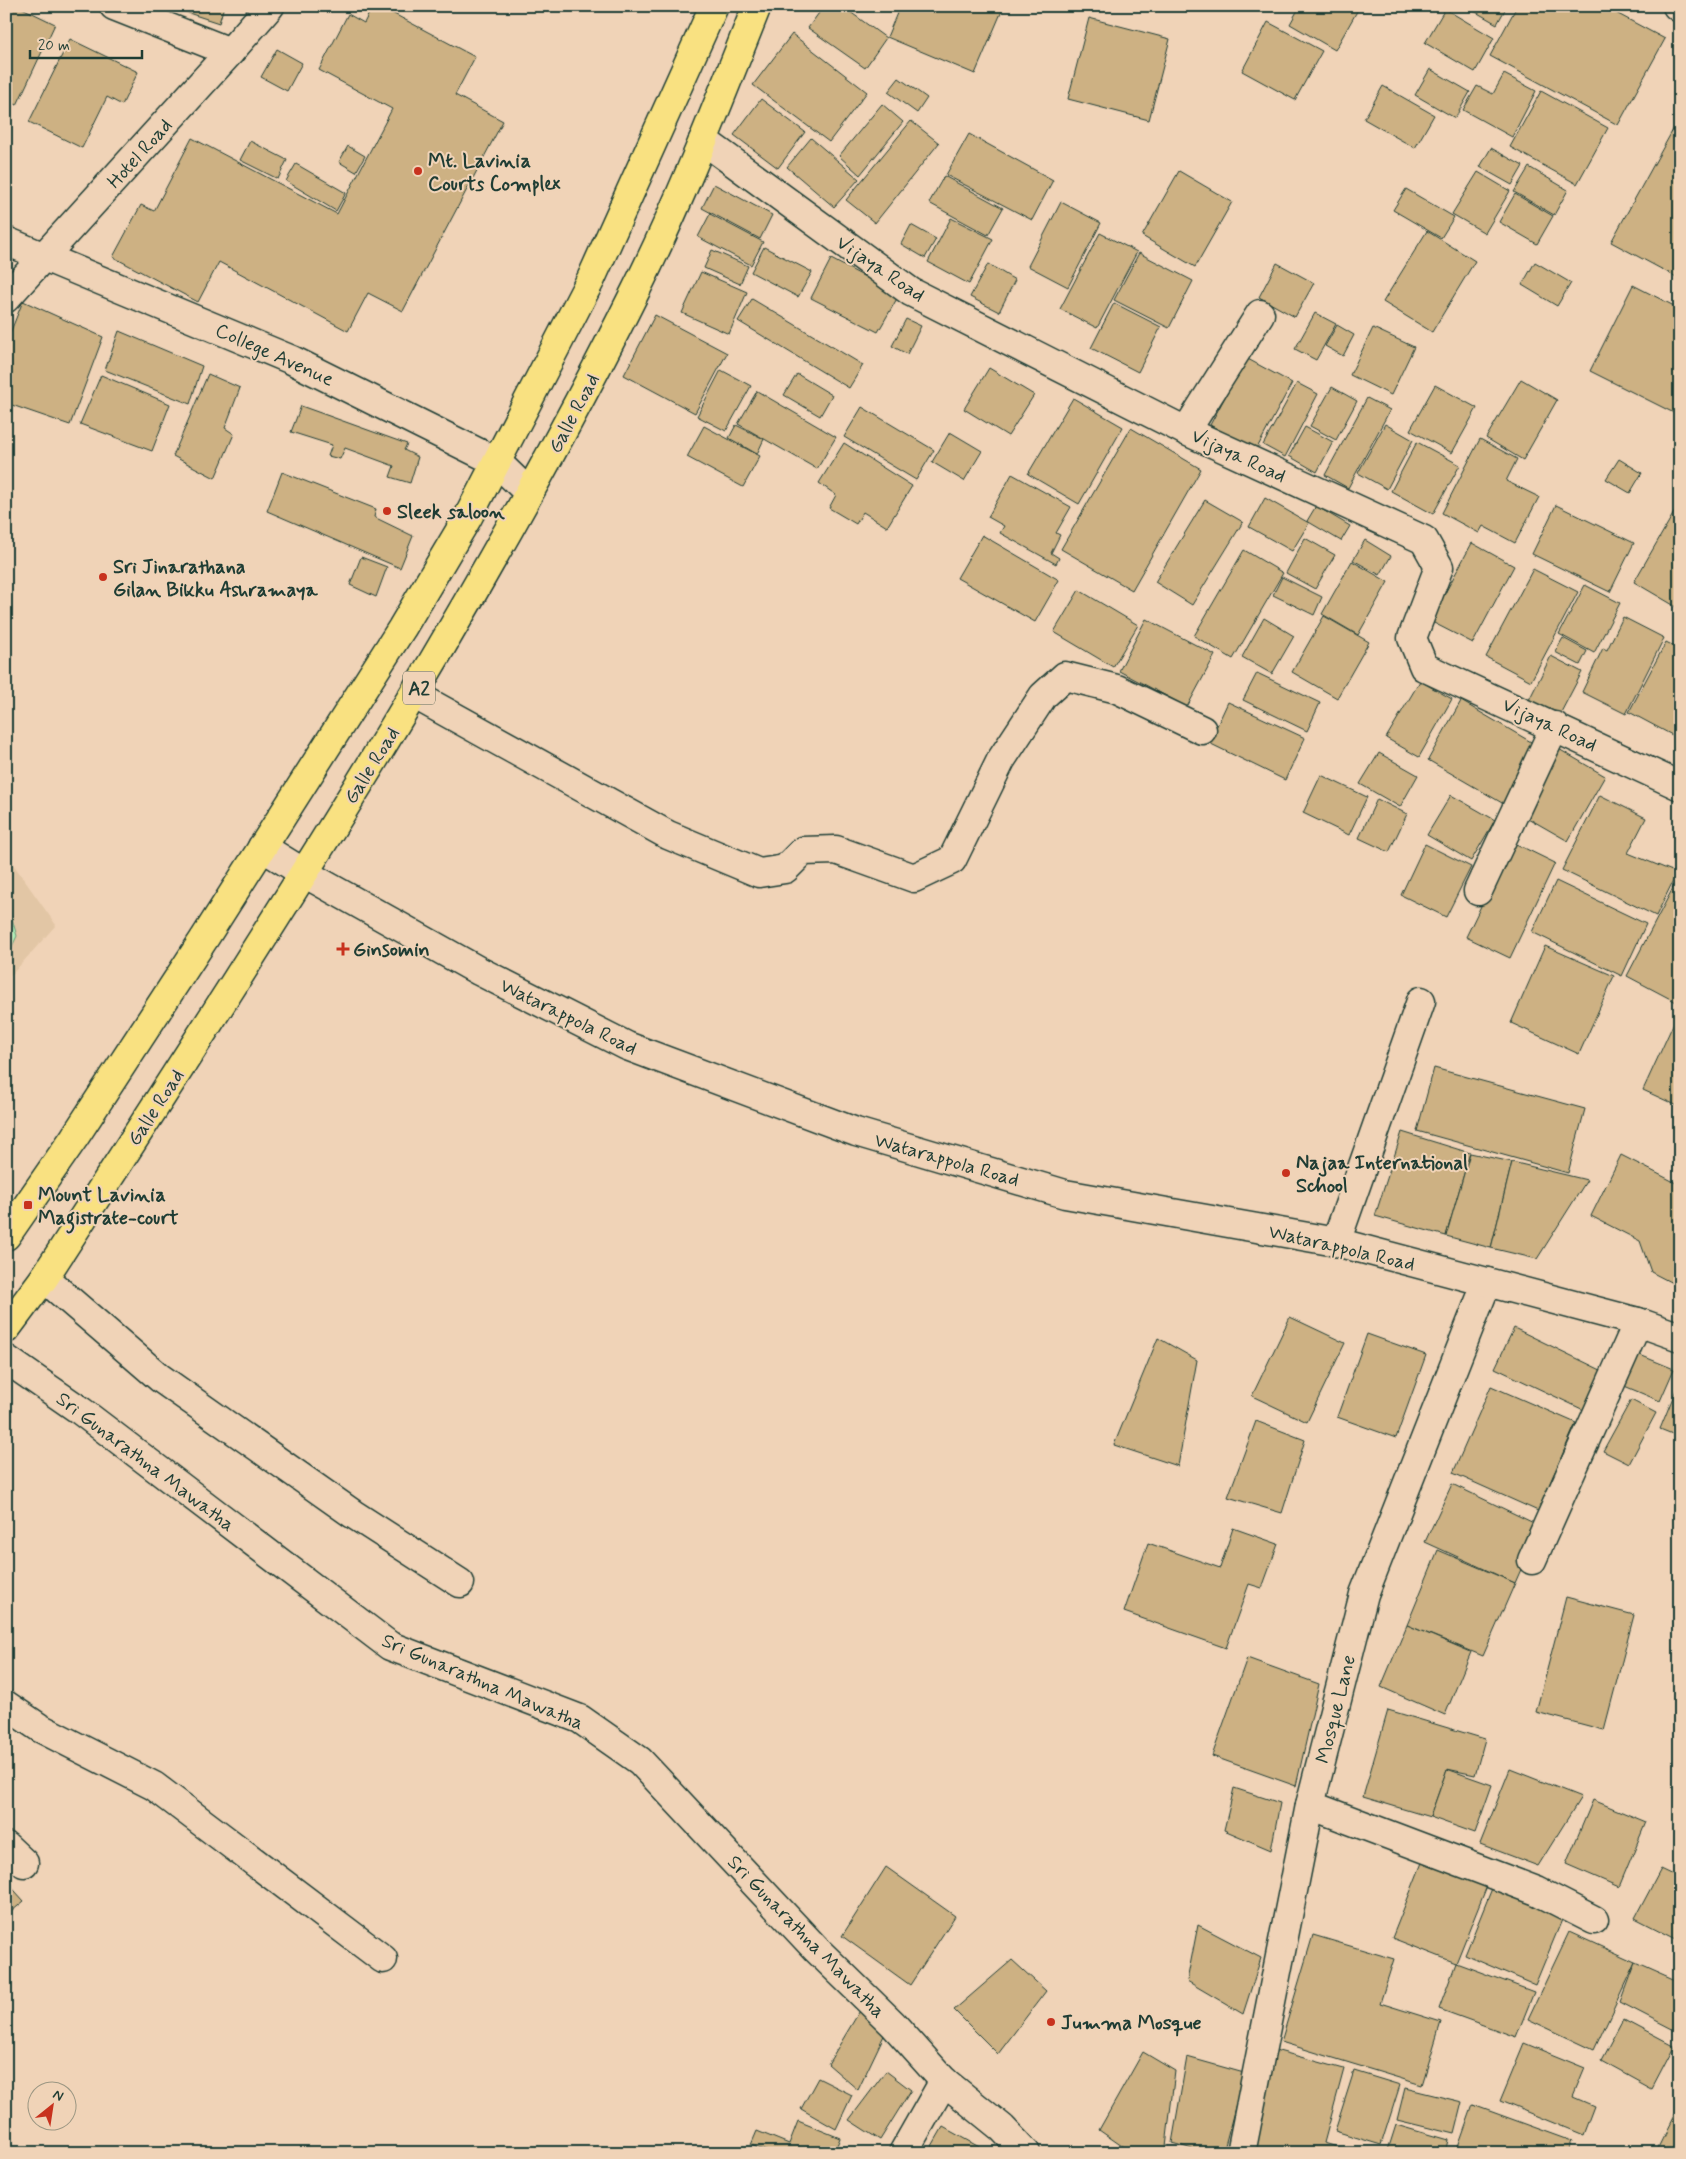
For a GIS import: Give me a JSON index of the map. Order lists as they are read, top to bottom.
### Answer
{
  "streets": {
    "highway": ["Galle Road", "A2"],
    "street": [
      "Hotel Road",
      "Vijaya Road",
      "College Avenue",
      "Watarappola Road",
      "Sri Gunarathna Mawatha",
      "Mosque Lane"
    ]
  },
  "crossings": [
    ["Hotel Road", "College Avenue"],
    ["Vijaya Road", "Galle Road"],
    ["College Avenue", "Galle Road"],
    ["College Avenue", "A2"],
    ["Galle Road", "Watarappola Road"],
    ["A2", "Watarappola Road"],
    ["Watarappola Road", "Mosque Lane"]
  ],
  "places": {
    "other": [
      "Mt. Lavinia Courts Complex",
      "Sleek saloon",
      "Sri Jinarathana Gilan Bikku Ashramaya",
      "Najaa International School",
      "Jumma Mosque"
    ],
    "health": ["Ginsomin"],
    "transit": ["Mount Lavinia Magistrate-court"]
  },
  "scale_bar": "20 m",
  "north": "top right"
}
